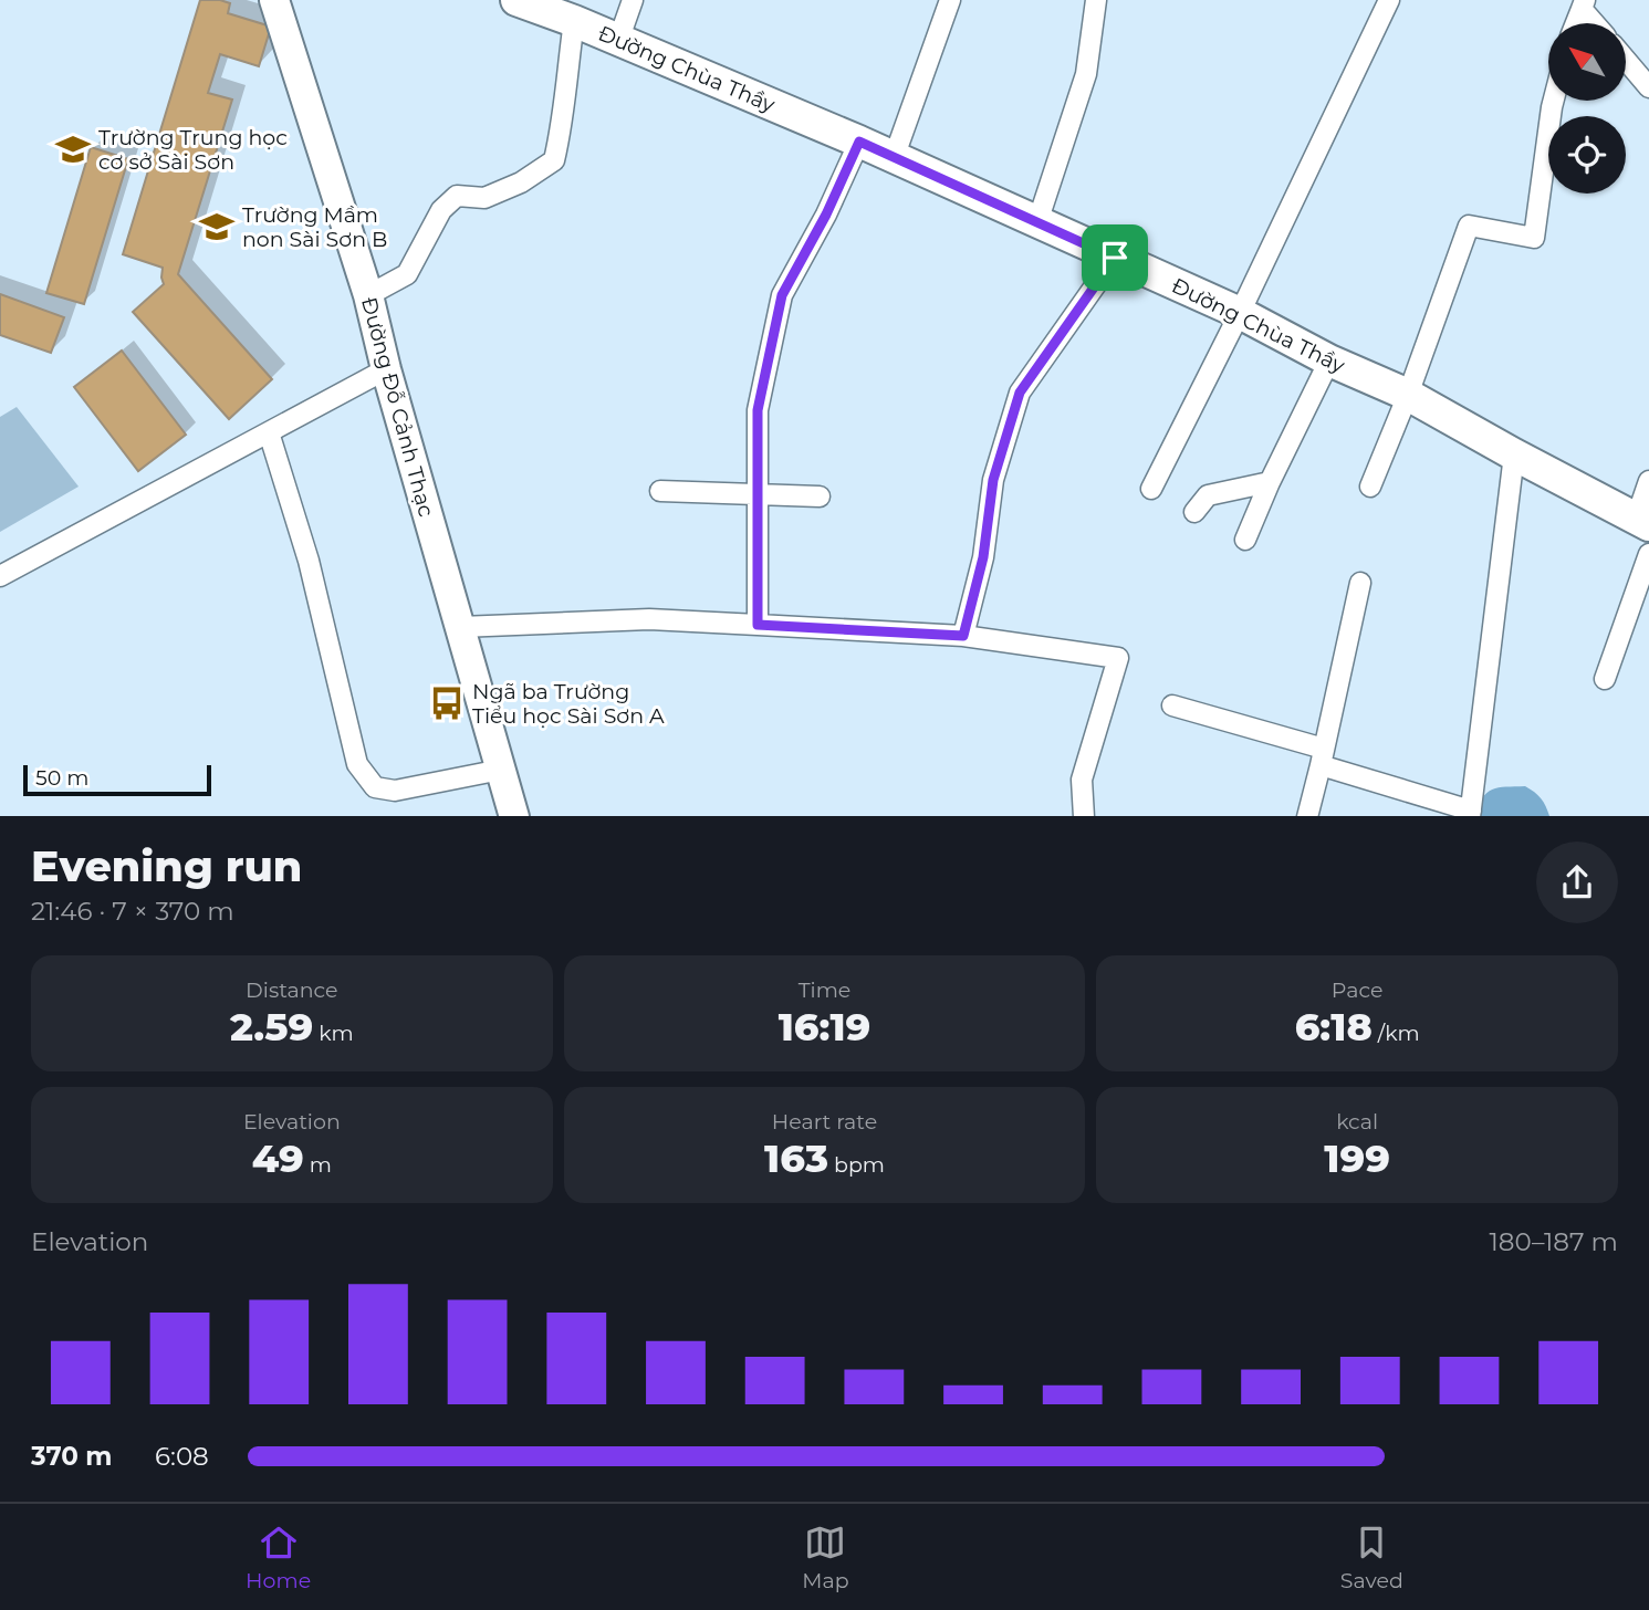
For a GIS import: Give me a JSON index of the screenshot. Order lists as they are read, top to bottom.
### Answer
{
  "streets": {
    "main road": ["Đường Chùa Thầy"],
    "street": ["Đường Đỗ Cảnh Thạc"]
  },
  "places": {
    "school or university": ["Trường Trung học cơ sở Sài Sơn", "Trường Mầm non Sài Sơn B"],
    "bus stop": ["Ngã ba Trường Tiểu học Sài Sơn A"]
  },
  "scale_bar": "50 m",
  "north": "top left",
  "page": {
    "scale": "50 m",
    "heading": ["Evening run", "21:46 · 7 × 370 m"],
    "stats": [
      ["Distance", "2.59 km"],
      ["Time", "16:19"],
      ["Pace", "6:18 /km"],
      ["Elevation", "49 m"],
      ["Heart rate", "163 bpm"],
      ["kcal", "199"]
    ],
    "chart": ["Elevation", "180–187 m"],
    "list": [
      {
        "name": "370 m",
        "note": "6:08"
      }
    ],
    "tabs": ["Home", "Map", "Saved"]
  }
}
